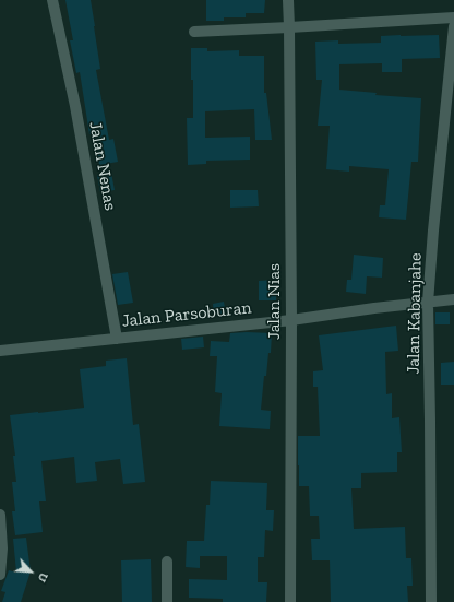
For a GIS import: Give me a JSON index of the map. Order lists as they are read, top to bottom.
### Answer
{
  "streets": {
    "street": [
      "Jalan Nenas",
      "Jalan Nias",
      "Jalan Kabanjahe",
      "Jalan Parsoburan"
    ]
  },
  "crossings": [
    ["Jalan Nenas", "Jalan Parsoburan"],
    ["Jalan Nias", "Jalan Parsoburan"],
    ["Jalan Kabanjahe", "Jalan Parsoburan"]
  ],
  "north": "bottom right"
}
